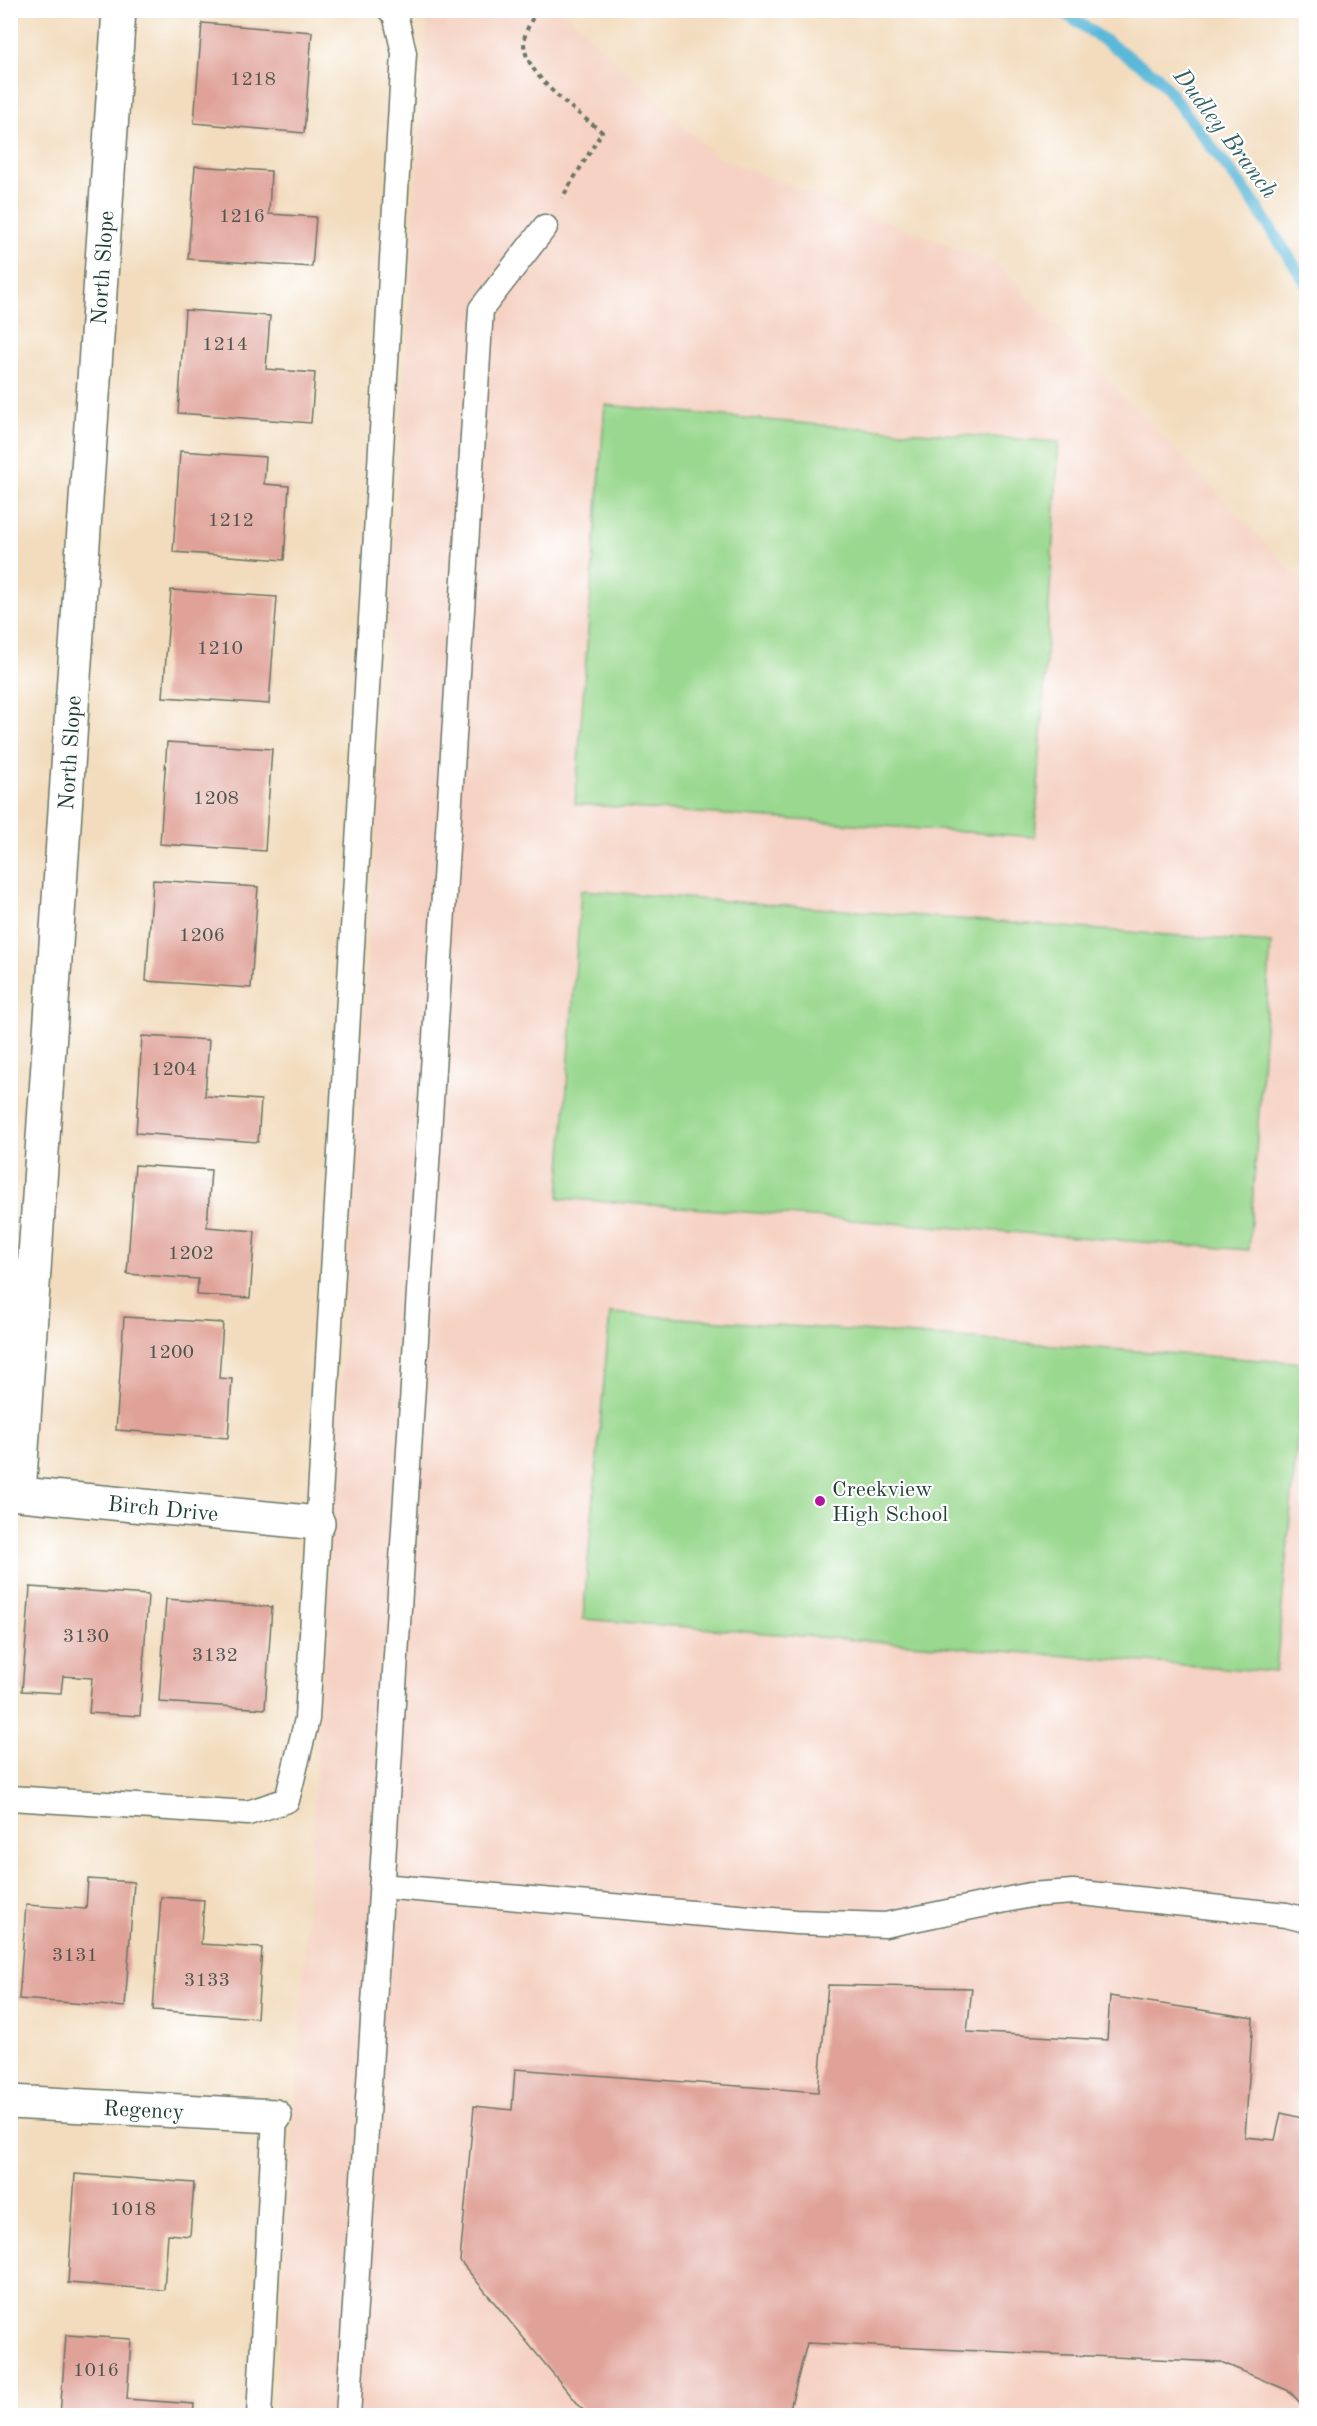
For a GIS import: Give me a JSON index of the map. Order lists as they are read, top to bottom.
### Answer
{
  "streets": {
    "street": ["North Slope", "Birch Drive", "Regency"]
  },
  "crossings": [
    ["North Slope", "Birch Drive"]
  ],
  "water": ["Dudley Branch"],
  "places": ["Creekview High School"],
  "house_numbers": [
    "1218",
    "1216",
    "1214",
    "1212",
    "1210",
    "1208",
    "1206",
    "1204",
    "1202",
    "1200",
    "3130",
    "3132",
    "3131",
    "3133",
    "1018",
    "1016"
  ]
}
